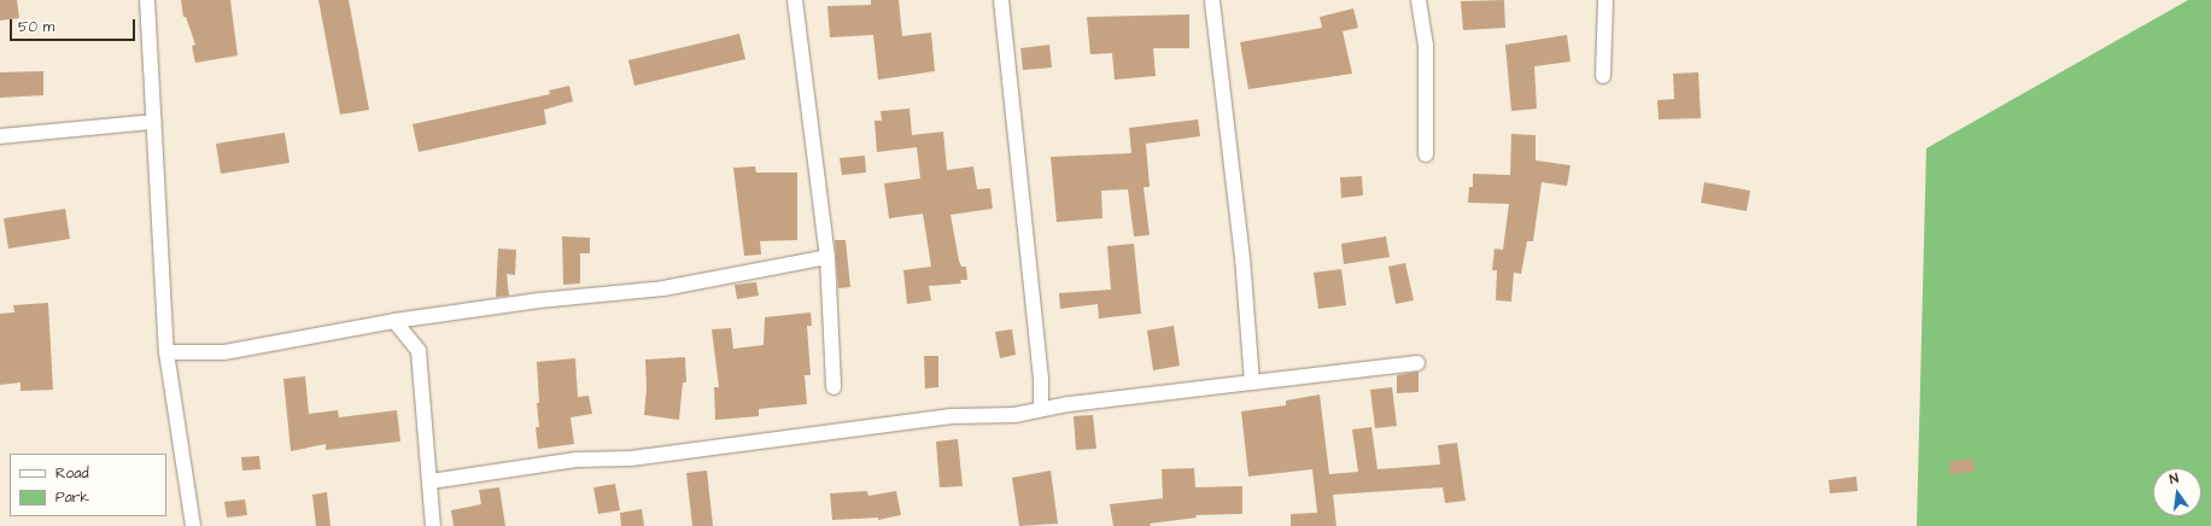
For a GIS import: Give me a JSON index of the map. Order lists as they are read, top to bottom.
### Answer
{
  "legend": ["Road", "Park"],
  "scale_bar": "50 m",
  "north": "top"
}
